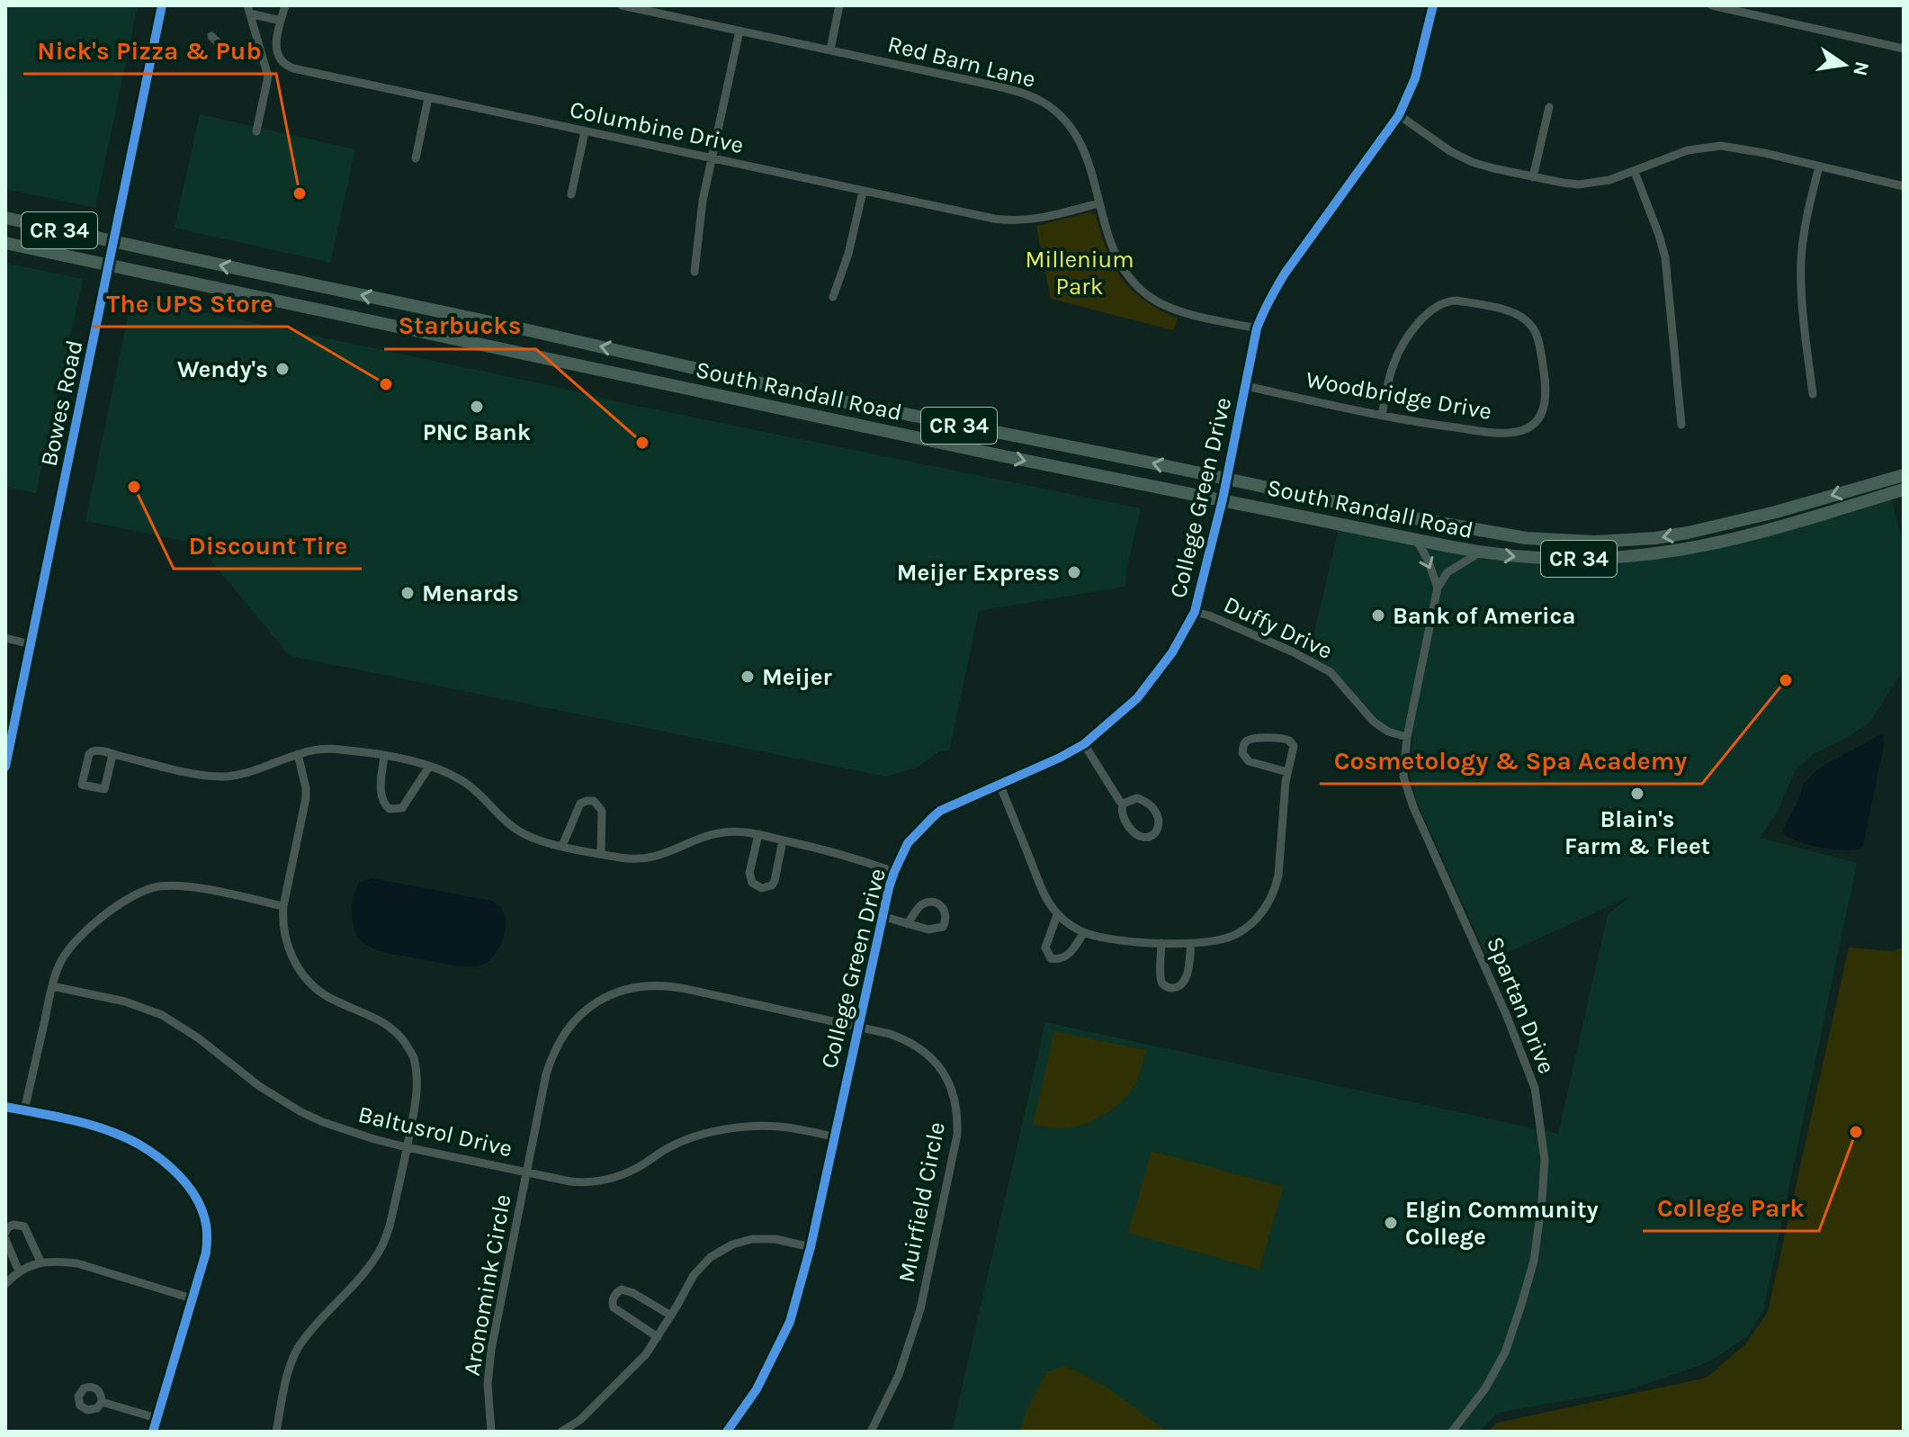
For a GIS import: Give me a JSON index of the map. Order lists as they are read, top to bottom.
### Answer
{
  "streets": {
    "main road": ["CR 34", "South Randall Road", "Bowes Road"],
    "street": [
      "Red Barn Lane",
      "Columbine Drive",
      "Woodbridge Drive",
      "College Green Drive",
      "Duffy Drive",
      "Spartan Drive",
      "Baltusrol Drive",
      "Muirfield Circle",
      "Aronomink Circle"
    ]
  },
  "crossings": [
    ["Red Barn Lane", "Columbine Drive"],
    ["Red Barn Lane", "College Green Drive"],
    ["CR 34", "South Randall Road"],
    ["CR 34", "Bowes Road"],
    ["South Randall Road", "Bowes Road"],
    ["South Randall Road", "College Green Drive"],
    ["Woodbridge Drive", "College Green Drive"],
    ["College Green Drive", "Duffy Drive"],
    ["College Green Drive", "Baltusrol Drive"],
    ["College Green Drive", "Muirfield Circle"],
    ["College Green Drive", "Aronomink Circle"],
    ["Duffy Drive", "Spartan Drive"],
    ["Baltusrol Drive", "Aronomink Circle"],
    ["Muirfield Circle", "Aronomink Circle"]
  ],
  "parks": ["Millenium Park"],
  "places": [
    "Nick's Pizza & Pub",
    "Wendy's",
    "The UPS Store",
    "PNC Bank",
    "Starbucks",
    "Discount Tire",
    "Meijer Express",
    "Menards",
    "Bank of America",
    "Meijer",
    "Cosmetology & Spa Academy",
    "Blain's Farm & Fleet",
    "College Park",
    "Elgin Community College"
  ],
  "north": "right"
}
